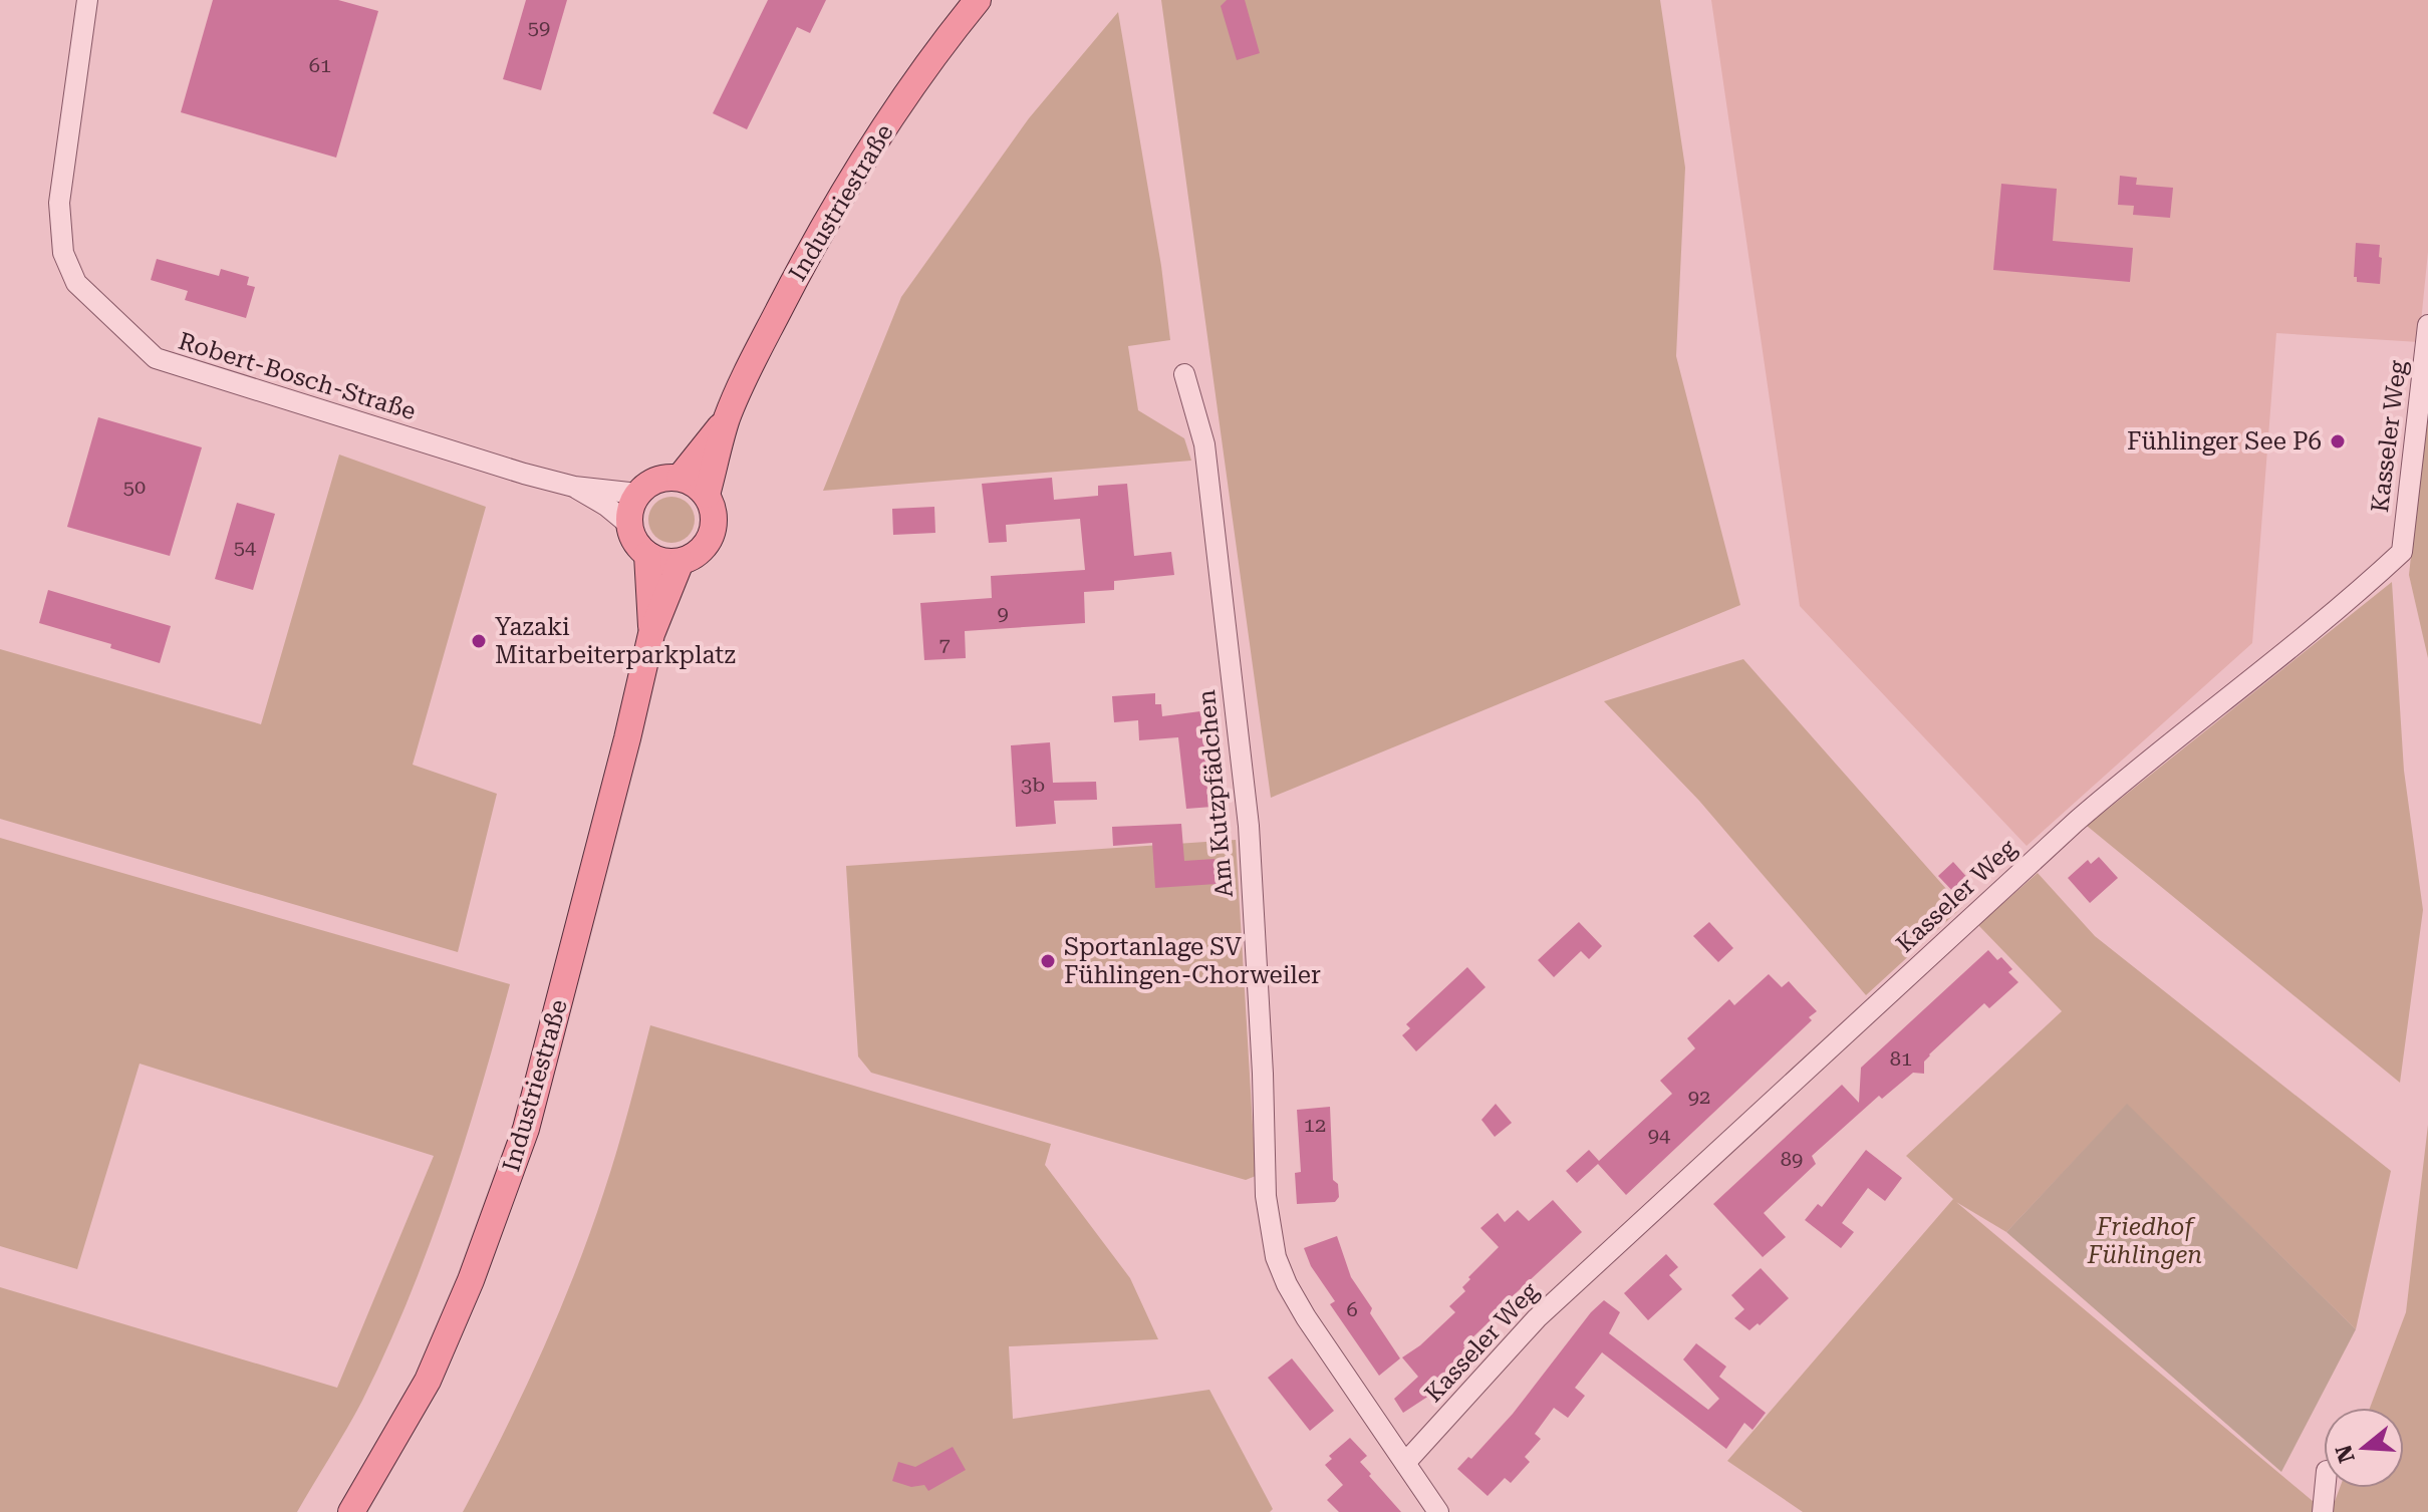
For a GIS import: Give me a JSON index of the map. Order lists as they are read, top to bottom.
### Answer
{
  "streets": {
    "main road": ["Industriestraße"],
    "street": ["Robert-Bosch-Straße", "Kasseler Weg", "Am Kutzpfädchen"]
  },
  "crossings": [
    ["Industriestraße", "Robert-Bosch-Straße"],
    ["Kasseler Weg", "Am Kutzpfädchen"]
  ],
  "parks": ["Friedhof Fühlingen"],
  "places": ["Fühlinger See P6", "Yazaki Mitarbeiterparkplatz", "Sportanlage SV Fühlingen-Chorweiler"],
  "house_numbers": [
    "59",
    "61",
    "50",
    "54",
    "9",
    "7",
    "3b",
    "81",
    "92",
    "12",
    "94",
    "89",
    "6"
  ],
  "north": "left"
}
